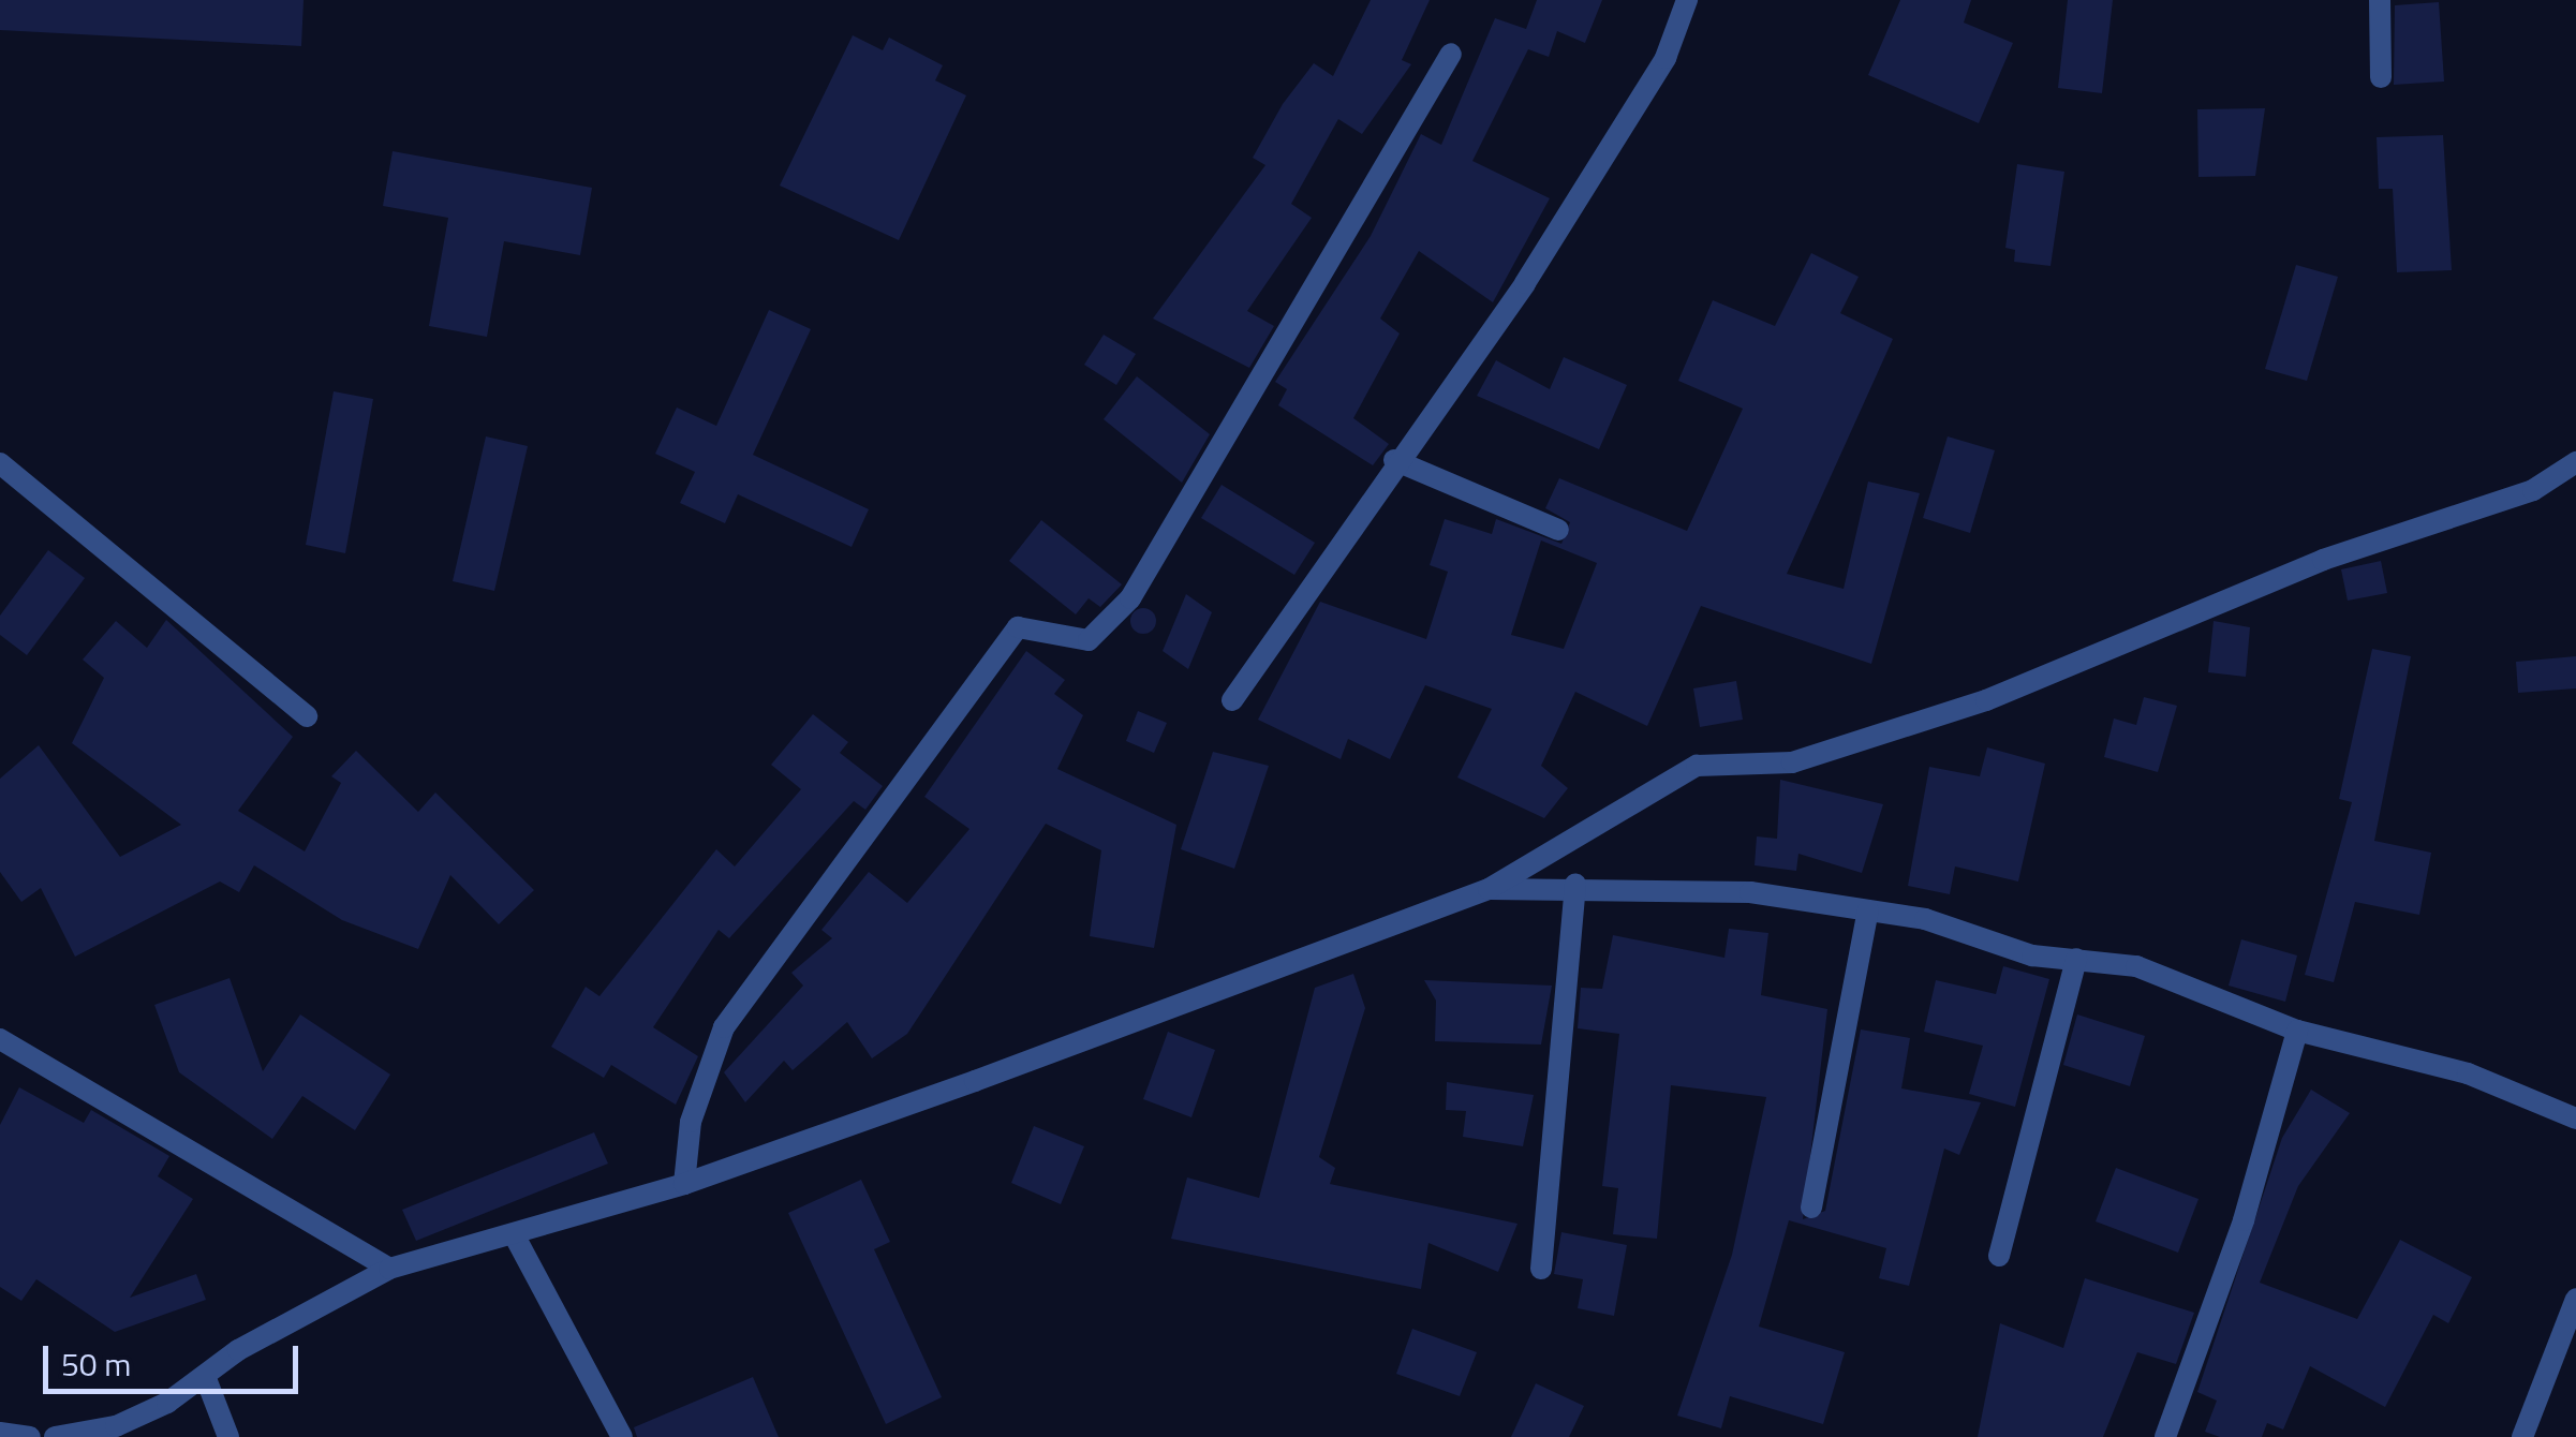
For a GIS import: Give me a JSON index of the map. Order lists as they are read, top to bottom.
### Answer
{
  "scale_bar": "50 m"
}
